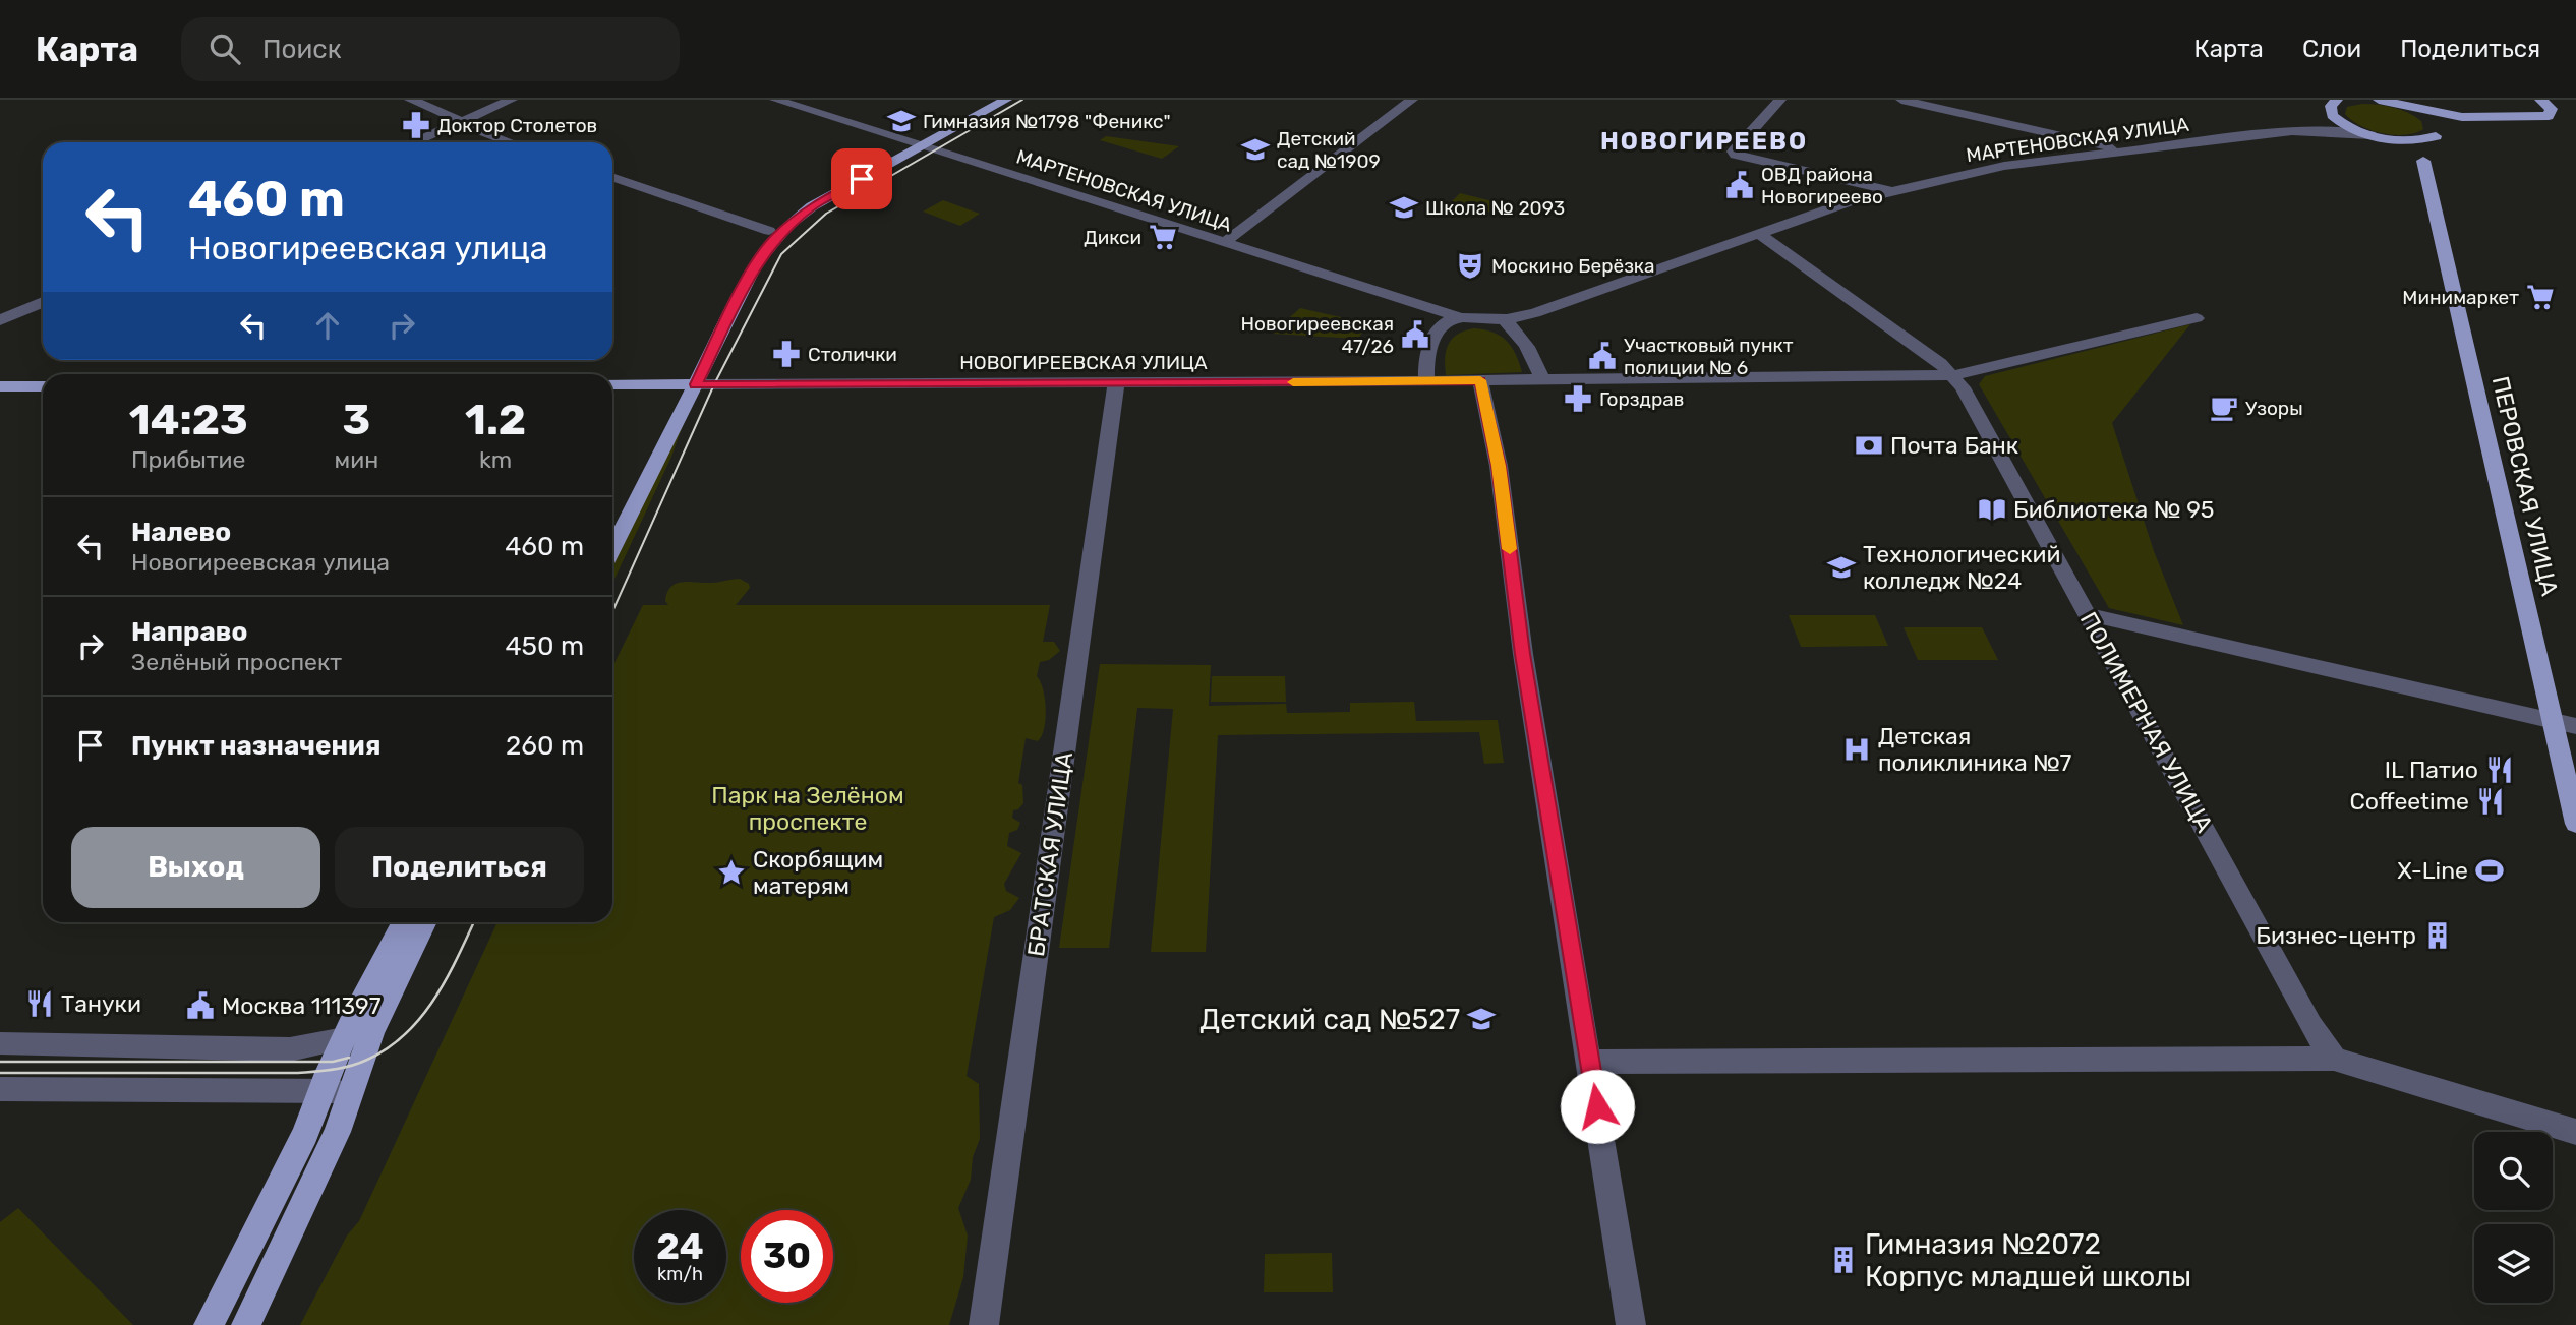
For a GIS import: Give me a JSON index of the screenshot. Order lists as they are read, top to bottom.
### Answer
{
  "streets": {
    "main road": ["НОВОГИРЕЕВСКАЯ УЛИЦА", "ПЕРОВСКАЯ УЛИЦА"],
    "street": ["МАРТЕНОВСКАЯ УЛИЦА", "ПОЛИМЕРНАЯ УЛИЦА", "БРАТСКАЯ УЛИЦА"]
  },
  "crossings": [
    ["МАРТЕНОВСКАЯ УЛИЦА", "ПОЛИМЕРНАЯ УЛИЦА"],
    ["НОВОГИРЕЕВСКАЯ УЛИЦА", "ПОЛИМЕРНАЯ УЛИЦА"],
    ["НОВОГИРЕЕВСКАЯ УЛИЦА", "БРАТСКАЯ УЛИЦА"]
  ],
  "districts": ["НОВОГИРЕЕВО"],
  "parks": ["Парк на Зелёном проспекте"],
  "places": {
    "school or university": [
      "Гимназия №1798 \"Феникс\"",
      "Детский сад №1909",
      "Школа № 2093",
      "Технологический колледж №24",
      "Детский сад №527"
    ],
    "pharmacy": ["Доктор Столетов", "Столички", "Горздрав"],
    "public building": [
      "ОВД района Новогиреево",
      "Новогиреевская 47/26",
      "Участковый пункт полиции № 6",
      "Москва 111397"
    ],
    "supermarket": ["Дикси", "Минимаркет"],
    "theatre": ["Москино Берёзка"],
    "cafe": ["Узоры"],
    "bank": ["Почта Банк"],
    "library": ["Библиотека № 95"],
    "hospital": ["Детская поликлиника №7"],
    "restaurant": ["IL Патио", "Coffeetime", "Тануки"],
    "sports": ["X-Line"],
    "place": ["Скорбящим матерям"],
    "building": ["Бизнес-центр", "Гимназия №2072 Корпус младшей школы"]
  },
  "page": {
    "header": "Карта",
    "search": "Поиск",
    "nav": ["Карта", "Слои", "Поделиться"],
    "turn": ["460 m", "Новогиреевская улица"],
    "eta": [
      "14:23",
      "Прибытие",
      "3",
      "мин",
      "1.2",
      "km"
    ],
    "list": [
      {
        "name": "Налево",
        "note": "Новогиреевская улица",
        "value": "460 m"
      },
      {
        "name": "Направо",
        "note": "Зелёный проспект",
        "value": "450 m"
      },
      {
        "name": "Пункт назначения",
        "value": "260 m"
      }
    ],
    "buttons": ["Выход", "Поделиться"],
    "speed": "24 km/h",
    "limit": "30"
  }
}
